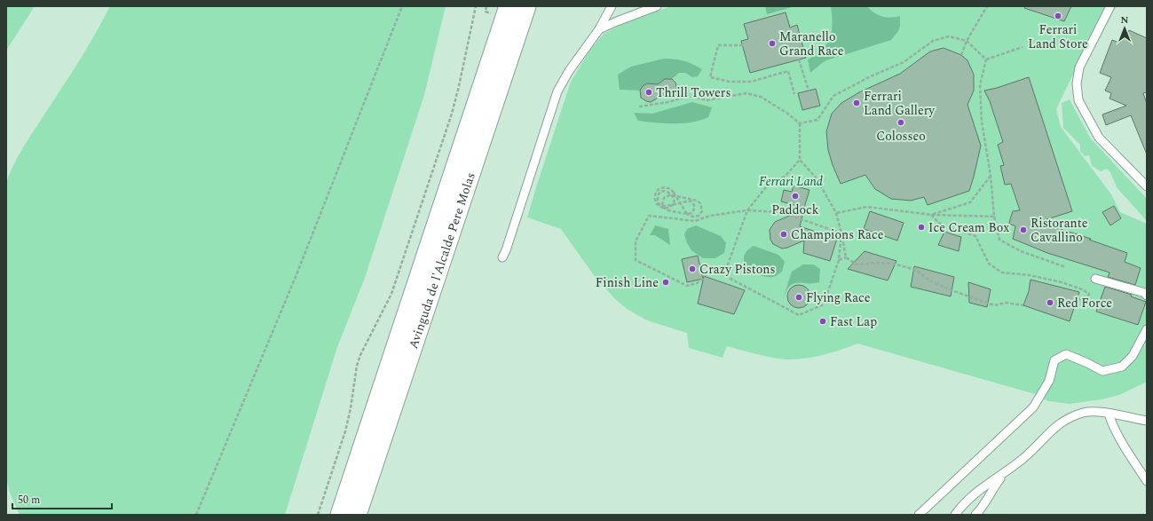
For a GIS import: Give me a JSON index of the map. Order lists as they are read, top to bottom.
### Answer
{
  "streets": {
    "street": ["Avinguda de l'Alcalde Pere Molas"]
  },
  "parks": ["Ferrari Land"],
  "places": [
    "Ferrari Land Store",
    "Maranello Grand Race",
    "Thrill Towers",
    "Ferrari Land Gallery",
    "Colosseo",
    "Paddock",
    "Ice Cream Box",
    "Ristorante Cavallino",
    "Champions Race",
    "Crazy Pistons",
    "Finish Line",
    "Flying Race",
    "Red Force",
    "Fast Lap"
  ],
  "scale_bar": "50 m",
  "north": "top"
}
